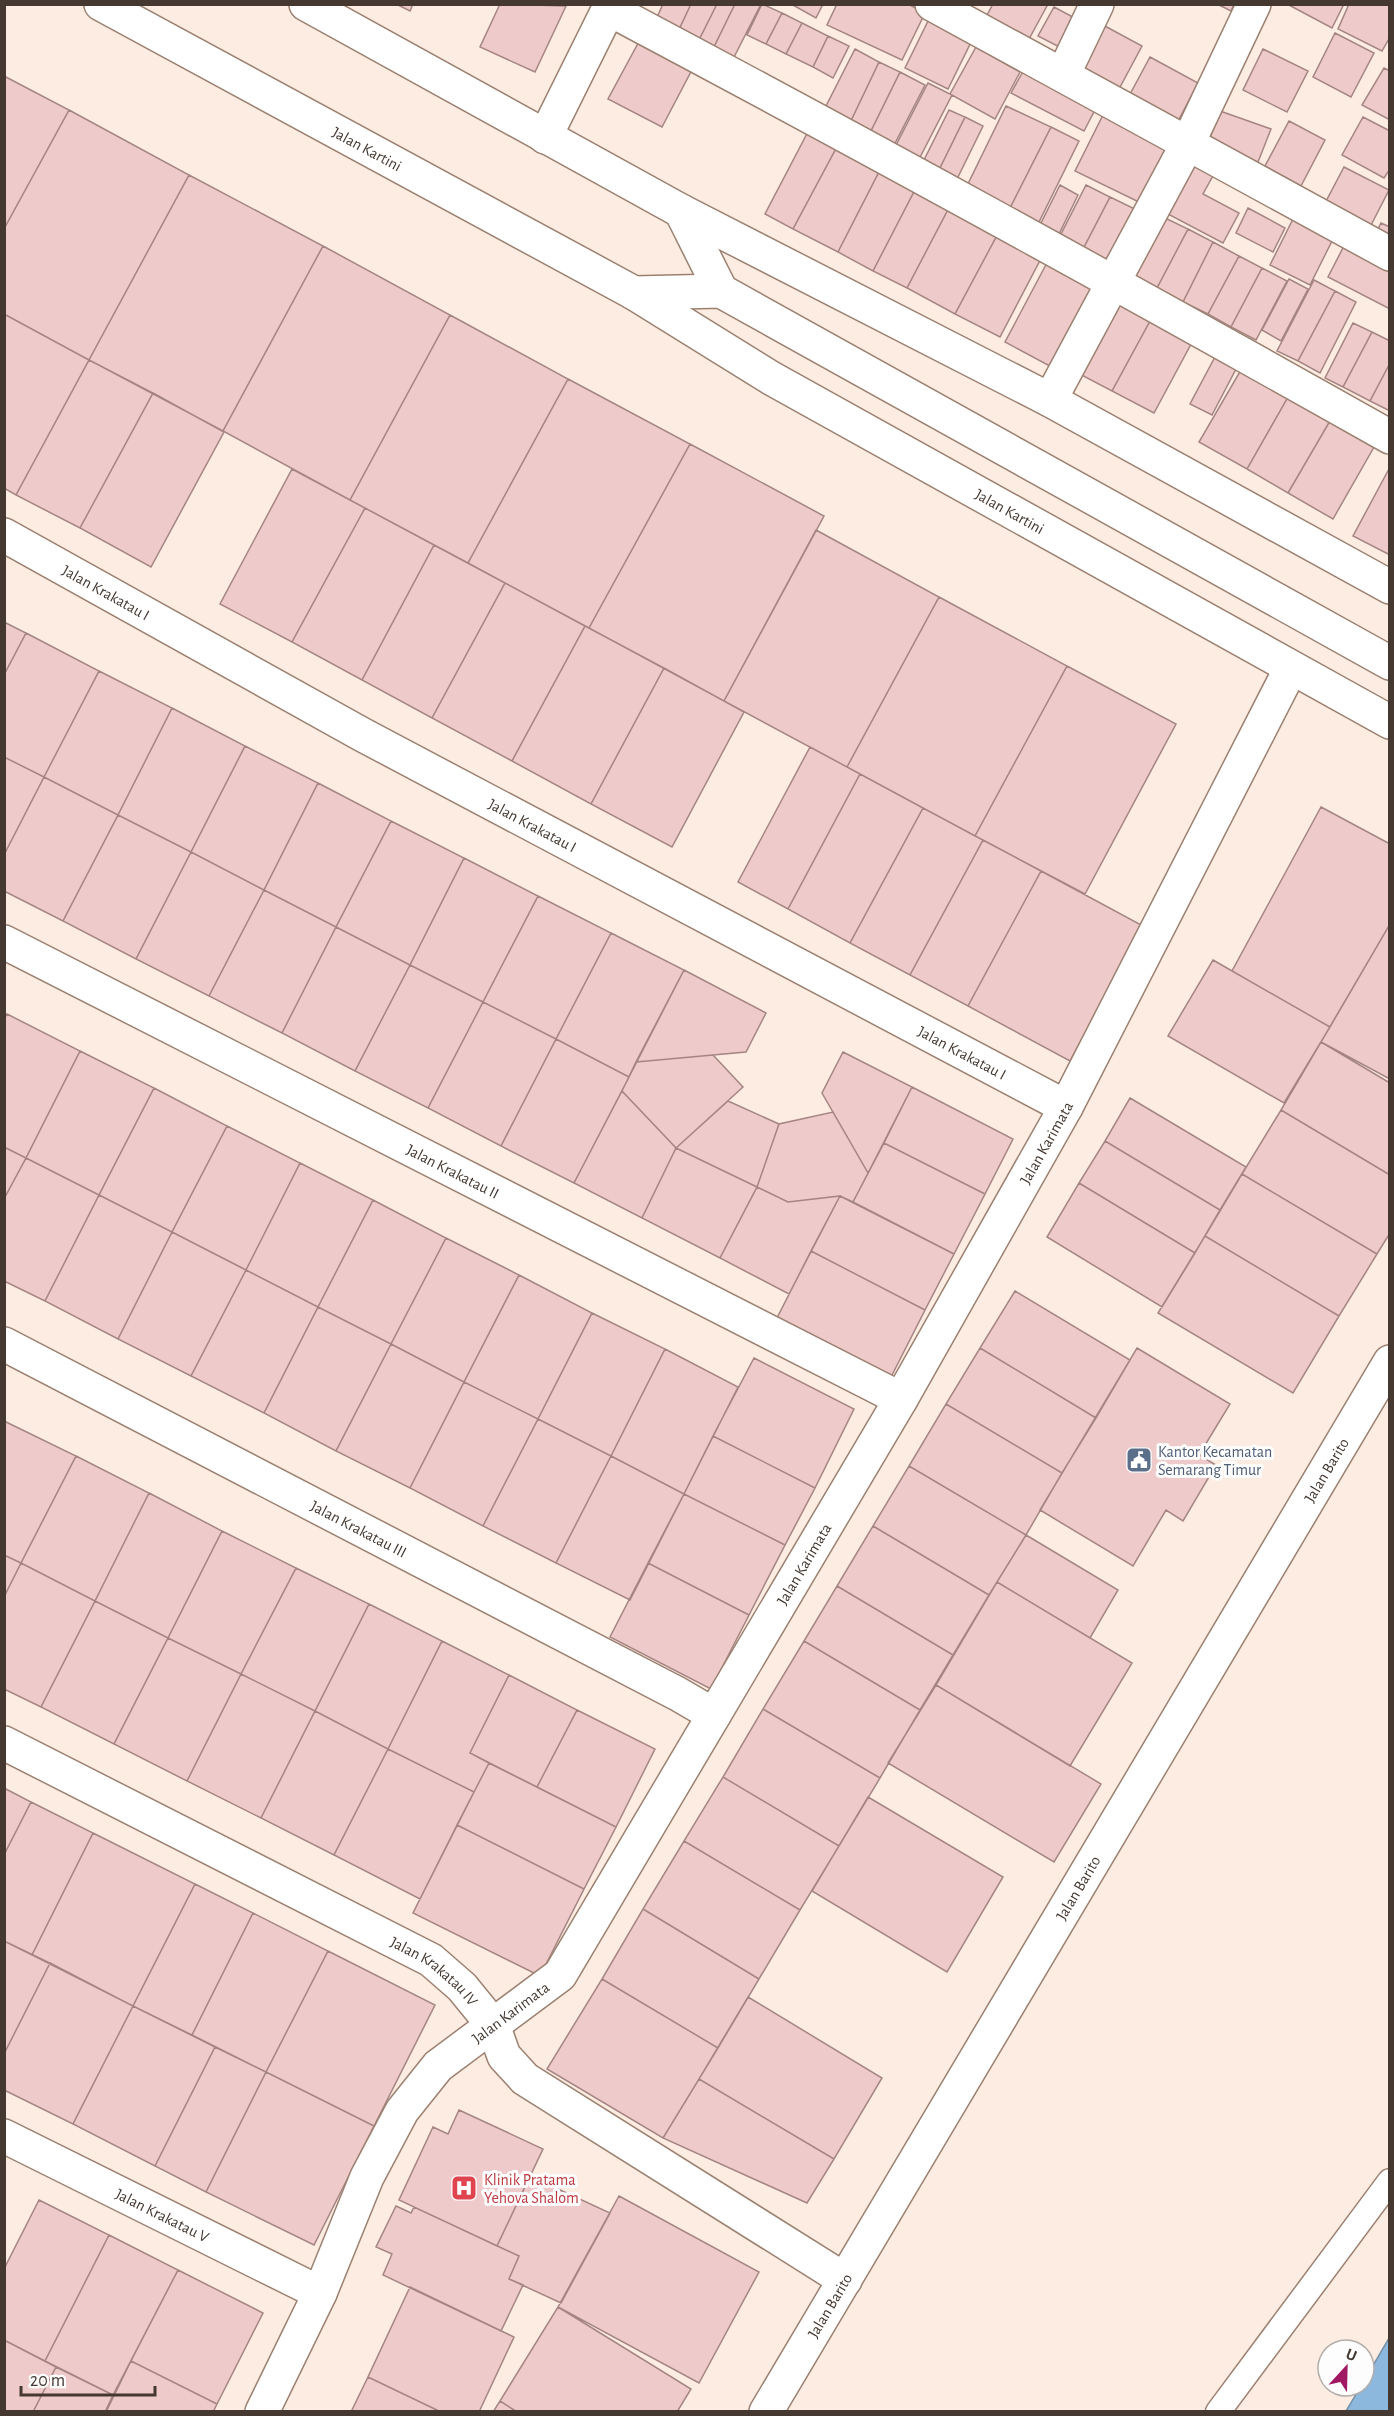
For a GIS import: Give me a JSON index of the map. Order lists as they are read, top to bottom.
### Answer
{
  "streets": {
    "street": [
      "Jalan Kartini",
      "Jalan Krakatau I",
      "Jalan Karimata",
      "Jalan Krakatau II",
      "Jalan Barito",
      "Jalan Krakatau III",
      "Jalan Krakatau IV",
      "Jalan Krakatau V"
    ]
  },
  "crossings": [
    ["Jalan Kartini", "Jalan Karimata"],
    ["Jalan Krakatau I", "Jalan Karimata"],
    ["Jalan Karimata", "Jalan Krakatau II"],
    ["Jalan Karimata", "Jalan Krakatau III"],
    ["Jalan Karimata", "Jalan Krakatau IV"],
    ["Jalan Karimata", "Jalan Krakatau V"],
    ["Jalan Barito", "Jalan Krakatau IV"]
  ],
  "places": {
    "public building": ["Kantor Kecamatan Semarang Timur"],
    "hospital": ["Klinik Pratama Yehova Shalom"]
  },
  "scale_bar": "20 m",
  "north": "top"
}
